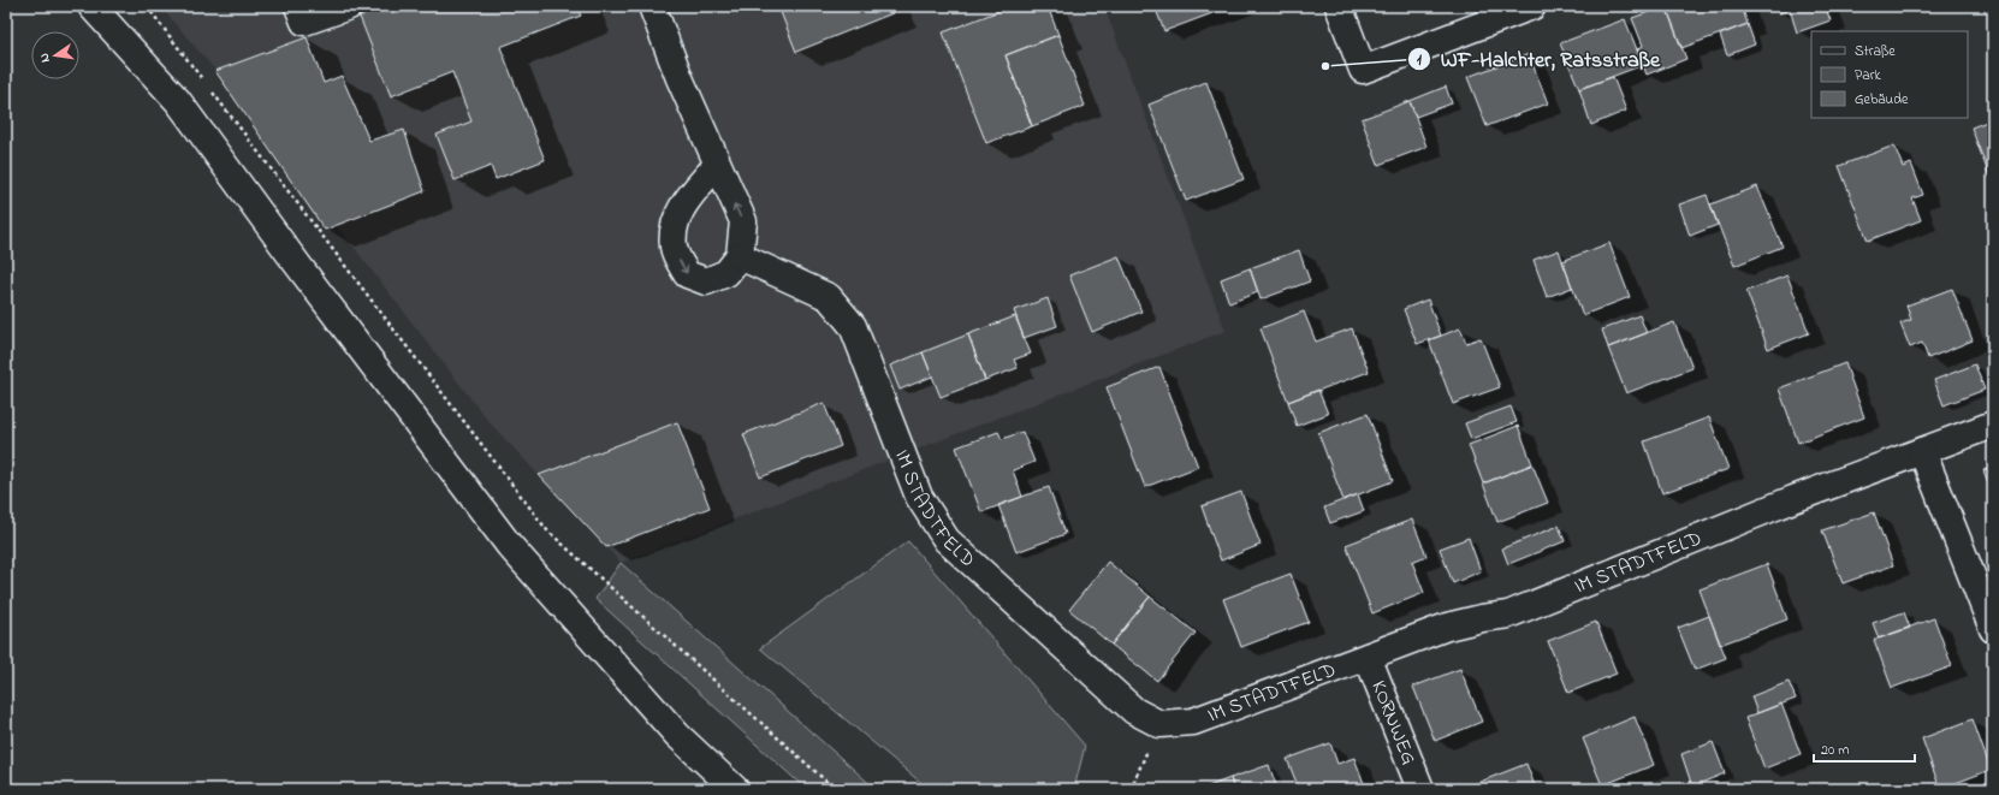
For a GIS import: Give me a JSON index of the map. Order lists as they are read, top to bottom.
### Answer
{
  "streets": {
    "street": ["IM STADTFELD", "KORNWEG"]
  },
  "crossings": [
    ["IM STADTFELD", "KORNWEG"]
  ],
  "places": ["WF-Halchter, Ratsstraße"],
  "legend": ["Straße", "Park", "Gebäude"],
  "scale_bar": "20 m",
  "north": "left"
}
